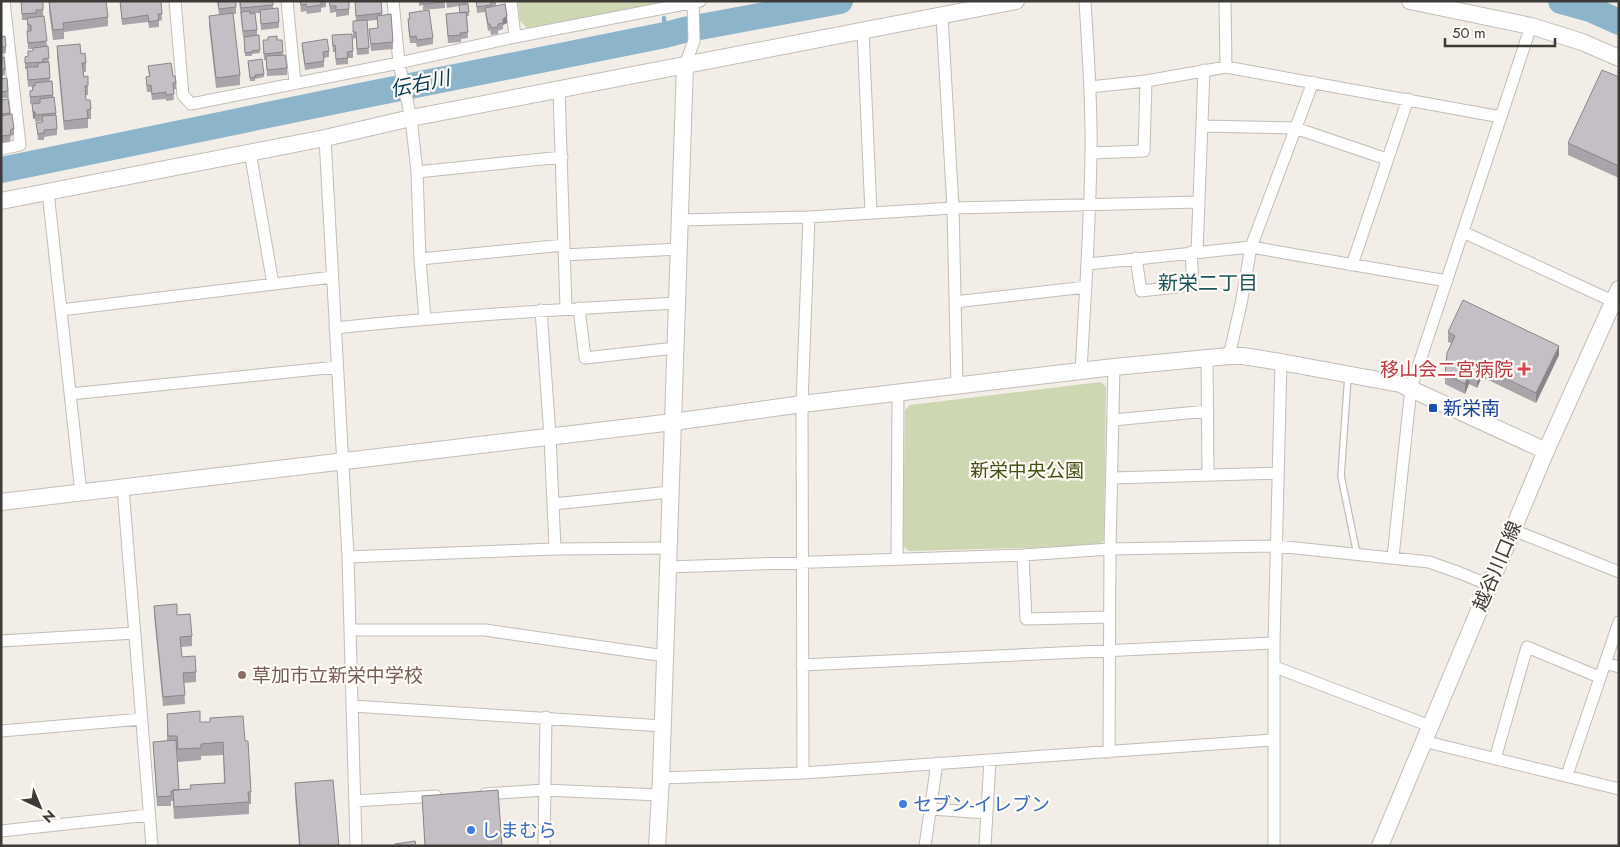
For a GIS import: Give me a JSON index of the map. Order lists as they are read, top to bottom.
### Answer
{
  "streets": {
    "street": ["越谷川口線"]
  },
  "districts": ["新栄二丁目"],
  "water": ["伝右川"],
  "parks": ["新栄中央公園"],
  "places": {
    "health": ["移山会二宮病院"],
    "transit": ["新栄南"],
    "other": ["草加市立新栄中学校", "セブン-イレブン", "しまむら"]
  },
  "scale_bar": "50 m",
  "north": "bottom right"
}
